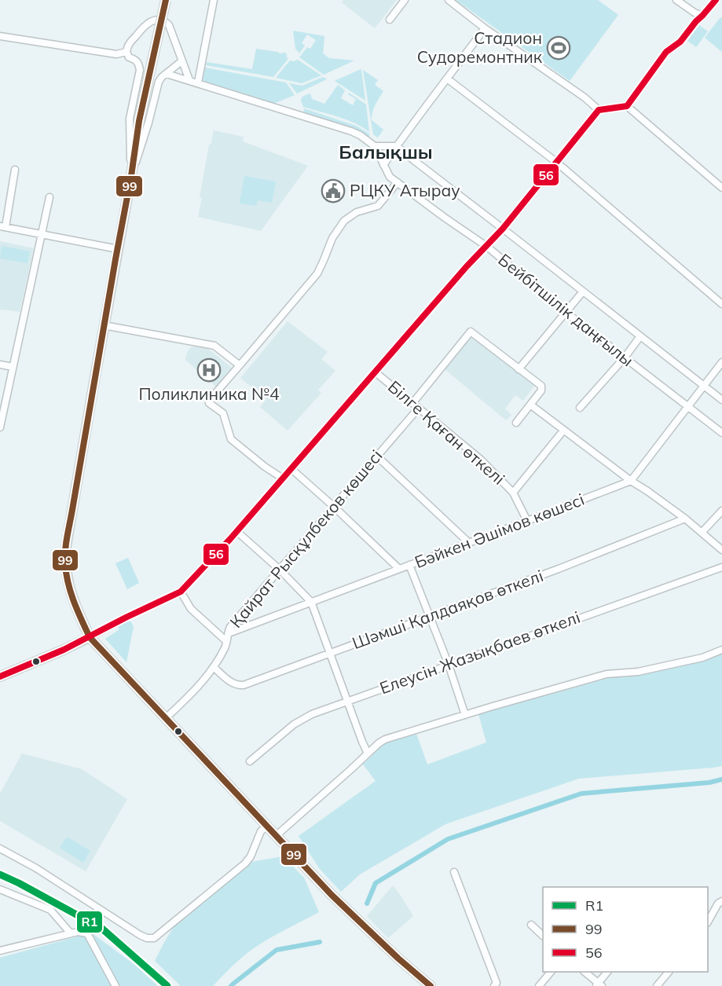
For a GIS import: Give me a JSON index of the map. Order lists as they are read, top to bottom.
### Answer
{
  "streets": {
    "street": [
      "Бейбітшілік даңғылы",
      "Білге Қаған өткелі",
      "Бәйкен Әшімов көшесі",
      "Қайрат Рысқұлбеков көшесі",
      "Шәмші Қалдаяқов өткелі",
      "Елеусін Жазықбаев өткелі"
    ]
  },
  "crossings": [
    ["Білге Қаған өткелі", "Бәйкен Әшімов көшесі"],
    ["Білге Қаған өткелі", "Қайрат Рысқұлбеков көшесі"],
    ["Бәйкен Әшімов көшесі", "Қайрат Рысқұлбеков көшесі"],
    ["Қайрат Рысқұлбеков көшесі", "Шәмші Қалдаяқов өткелі"]
  ],
  "districts": ["Балықшы"],
  "places": {
    "sports": ["Стадион Судоремонтник"],
    "public building": ["РЦКУ Атырау"],
    "hospital": ["Поликлиника №4"]
  },
  "lines": ["transit line 99", "transit line 56", "transit line R1"],
  "legend": ["R1", "99", "56"]
}
